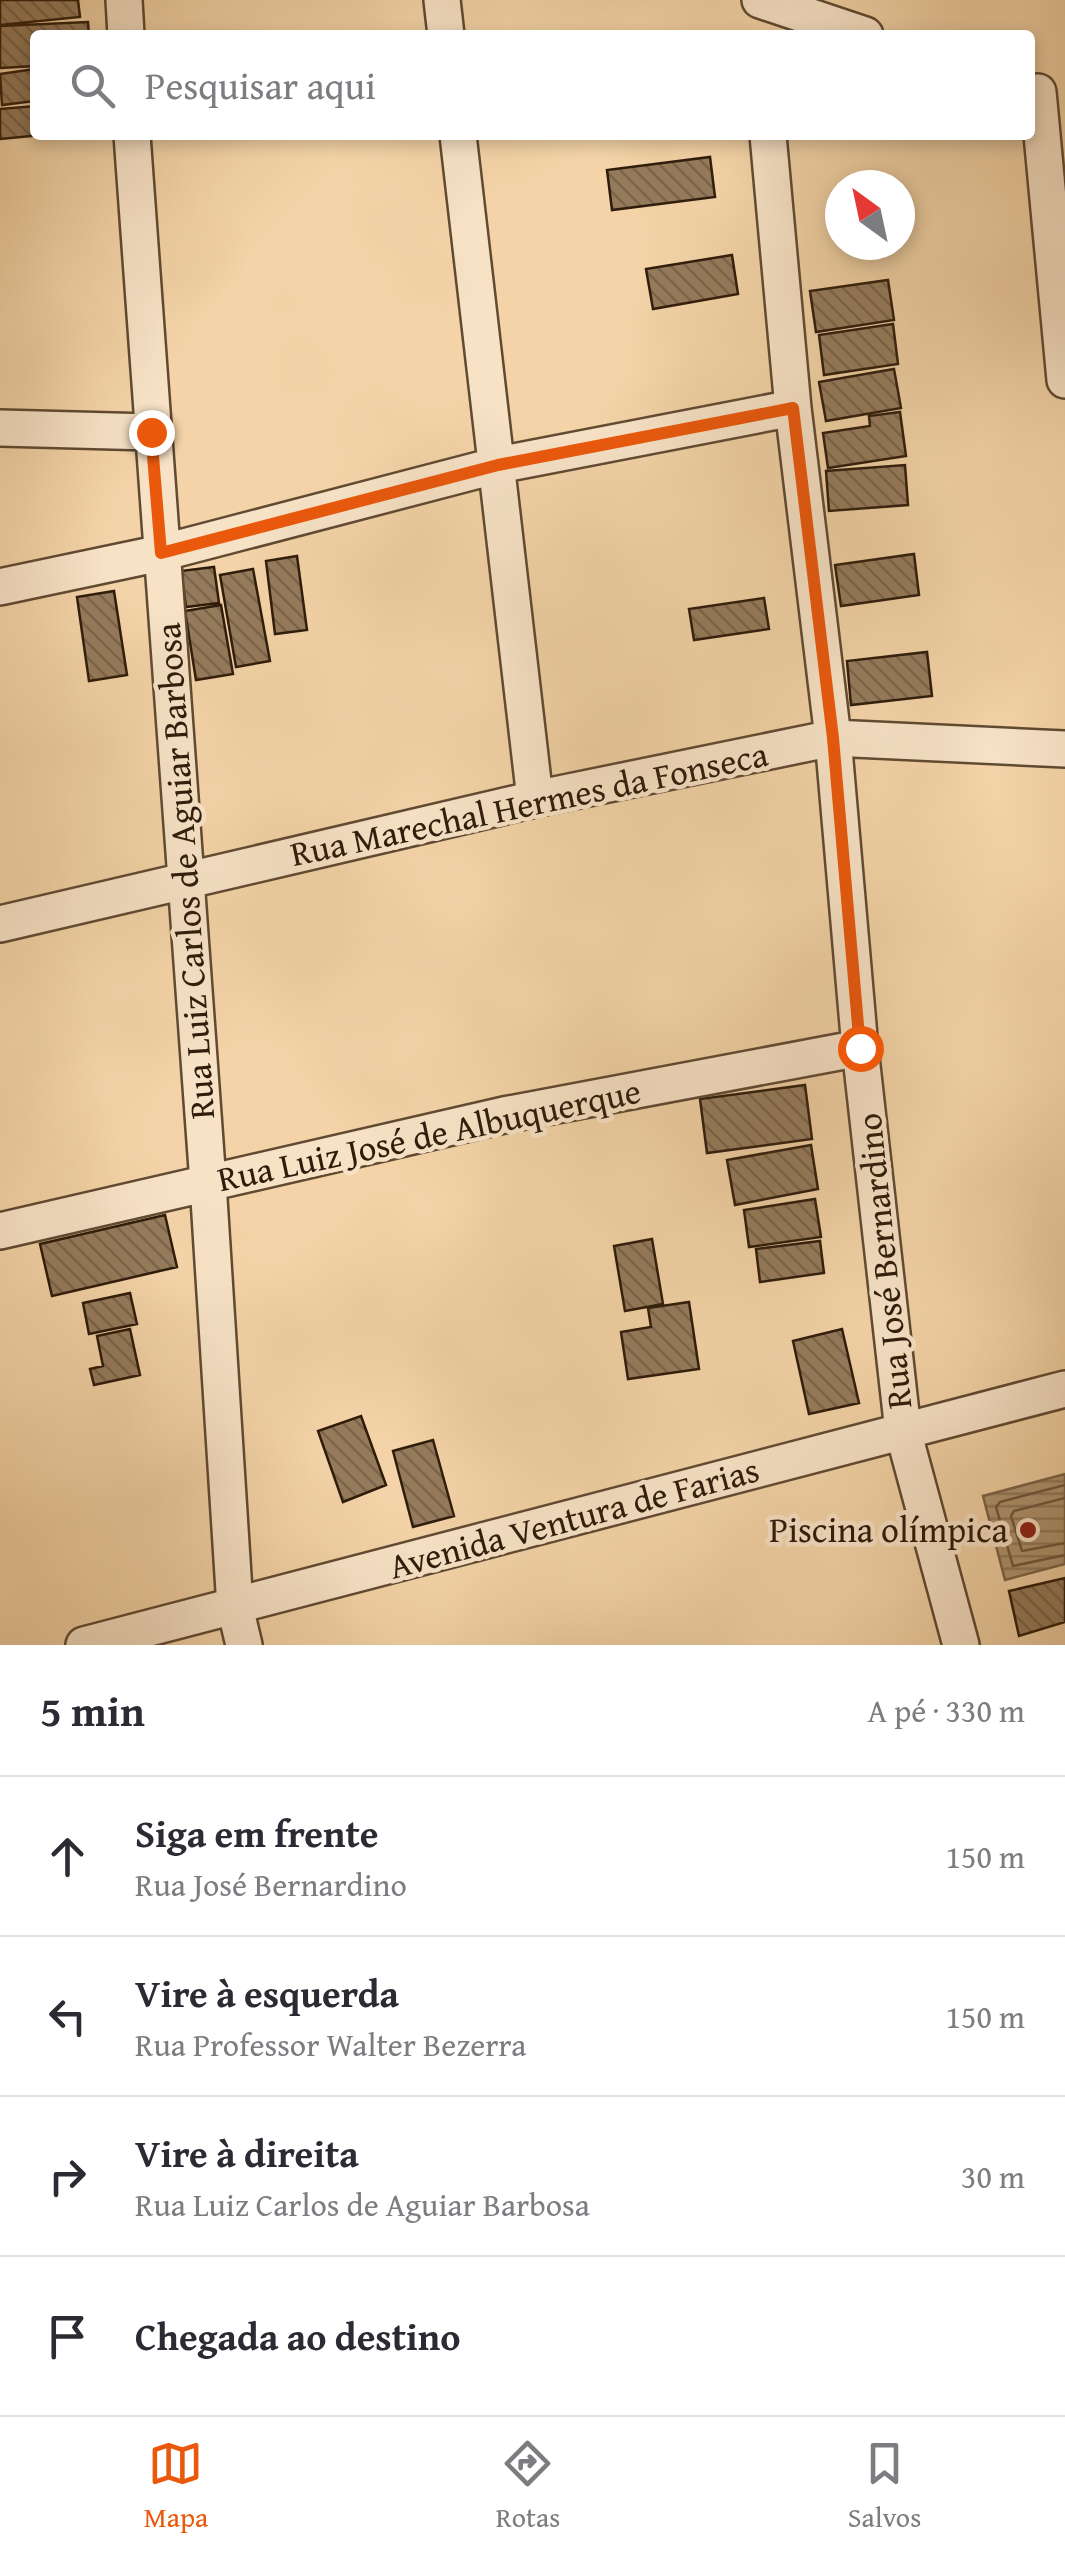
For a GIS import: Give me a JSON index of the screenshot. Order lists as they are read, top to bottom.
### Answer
{
  "streets": {
    "street": [
      "Rua Marechal Hermes da Fonseca",
      "Rua Luiz Carlos de Aguiar Barbosa",
      "Rua Luiz José de Albuquerque",
      "Rua José Bernardino",
      "Avenida Ventura de Farias"
    ]
  },
  "crossings": [
    ["Rua Marechal Hermes da Fonseca", "Rua Luiz Carlos de Aguiar Barbosa"],
    ["Rua Marechal Hermes da Fonseca", "Rua José Bernardino"],
    ["Rua Luiz Carlos de Aguiar Barbosa", "Rua Luiz José de Albuquerque"],
    ["Rua Luiz Carlos de Aguiar Barbosa", "Avenida Ventura de Farias"],
    ["Rua Luiz José de Albuquerque", "Rua José Bernardino"],
    ["Rua José Bernardino", "Avenida Ventura de Farias"]
  ],
  "places": ["Piscina olímpica"],
  "north": "top left",
  "page": {
    "search": "Pesquisar aqui",
    "heading": ["5 min", "A pé · 330 m"],
    "list": [
      ["Siga em frente", "Rua José Bernardino", "150 m"],
      ["Vire à esquerda", "Rua Professor Walter Bezerra", "150 m"],
      ["Vire à direita", "Rua Luiz Carlos de Aguiar Barbosa", "30 m"],
      "Chegada ao destino"
    ],
    "nav": ["Mapa", "Rotas", "Salvos"]
  }
}
